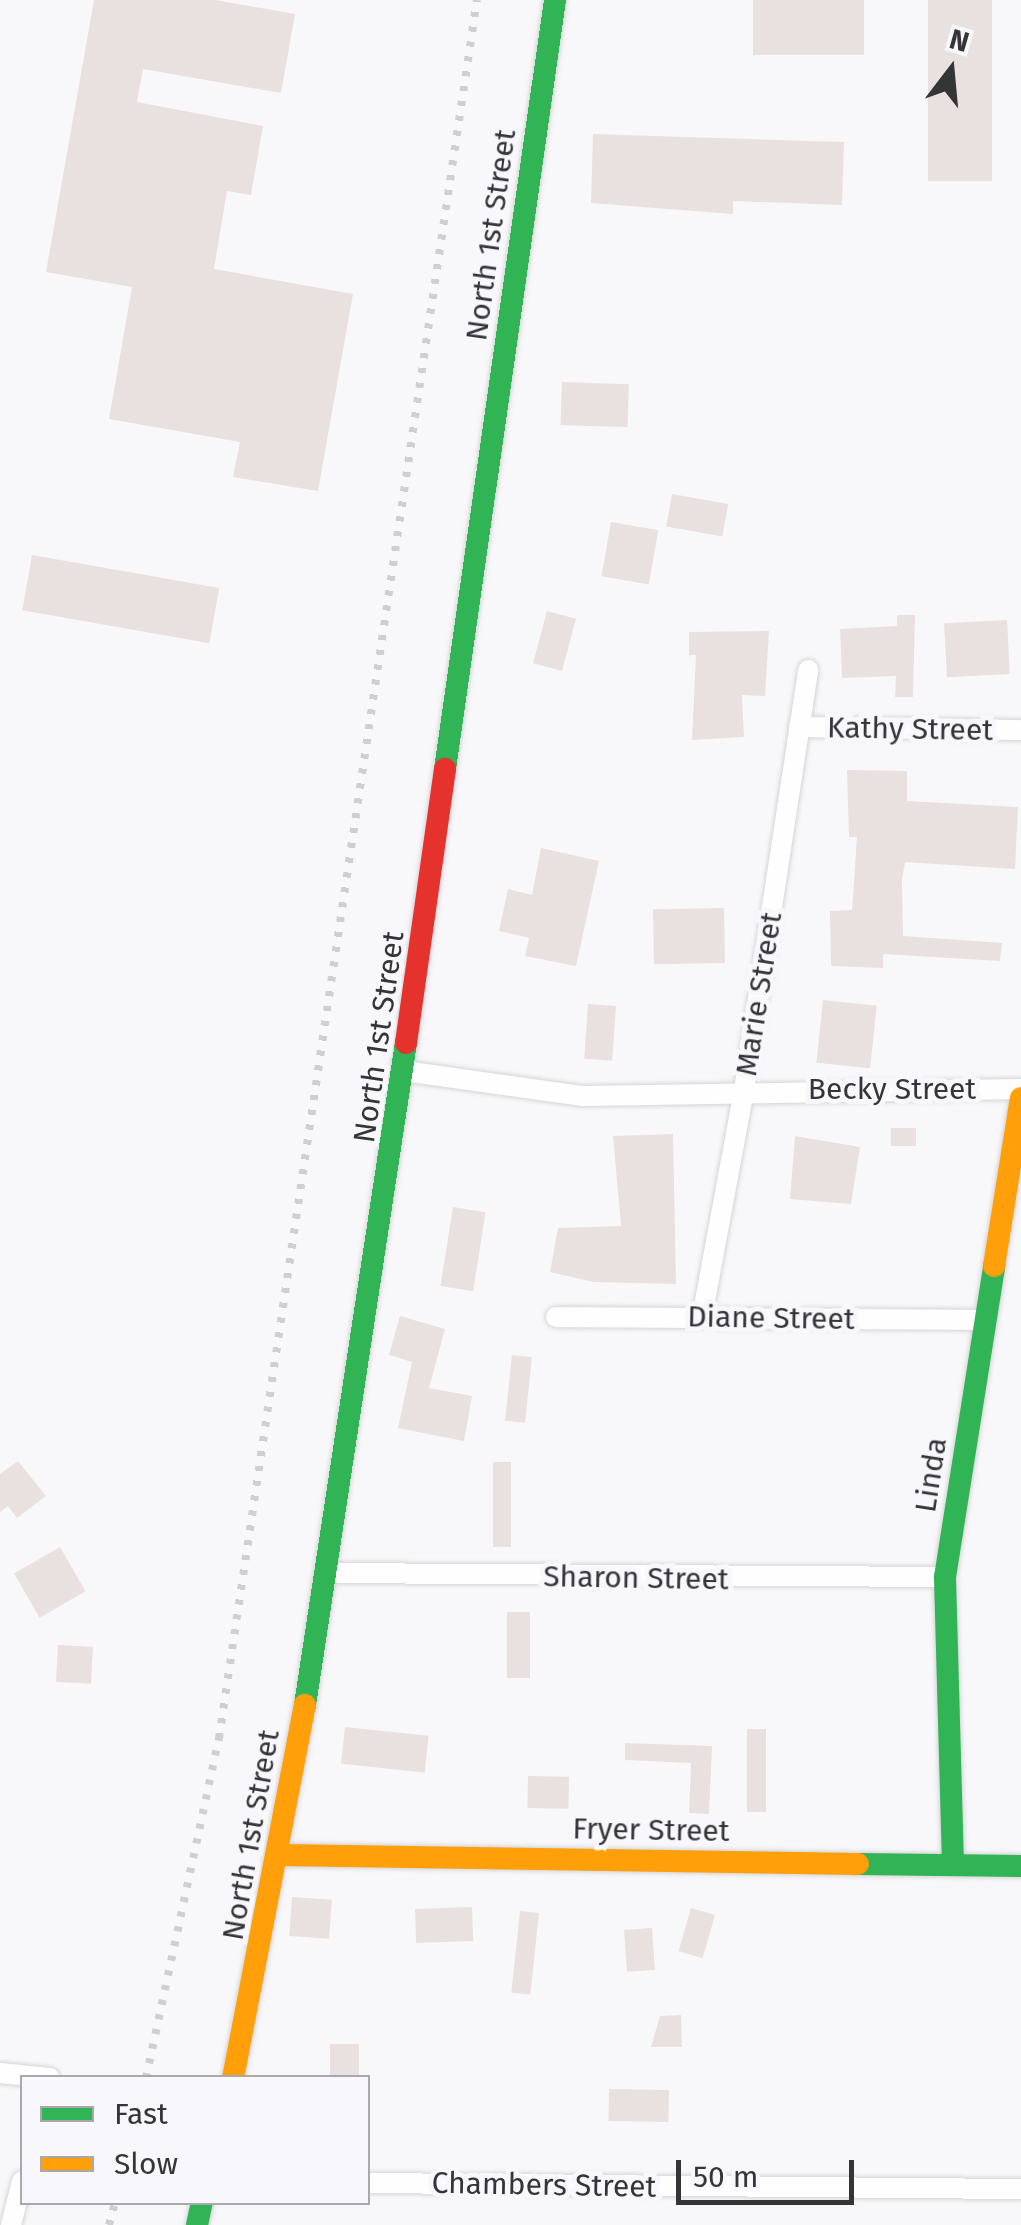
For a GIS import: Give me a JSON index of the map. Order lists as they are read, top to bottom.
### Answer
{
  "streets": {
    "street": [
      "North 1st Street",
      "Kathy Street",
      "Marie Street",
      "Becky Street",
      "Diane Street",
      "Linda",
      "Sharon Street",
      "Fryer Street",
      "Chambers Street"
    ]
  },
  "crossings": [
    ["North 1st Street", "Becky Street"],
    ["North 1st Street", "Sharon Street"],
    ["North 1st Street", "Fryer Street"],
    ["Kathy Street", "Marie Street"],
    ["Marie Street", "Becky Street"],
    ["Marie Street", "Diane Street"],
    ["Diane Street", "Linda"],
    ["Linda", "Sharon Street"],
    ["Linda", "Fryer Street"]
  ],
  "legend": ["Fast", "Slow"],
  "scale_bar": "50 m",
  "north": "top"
}
